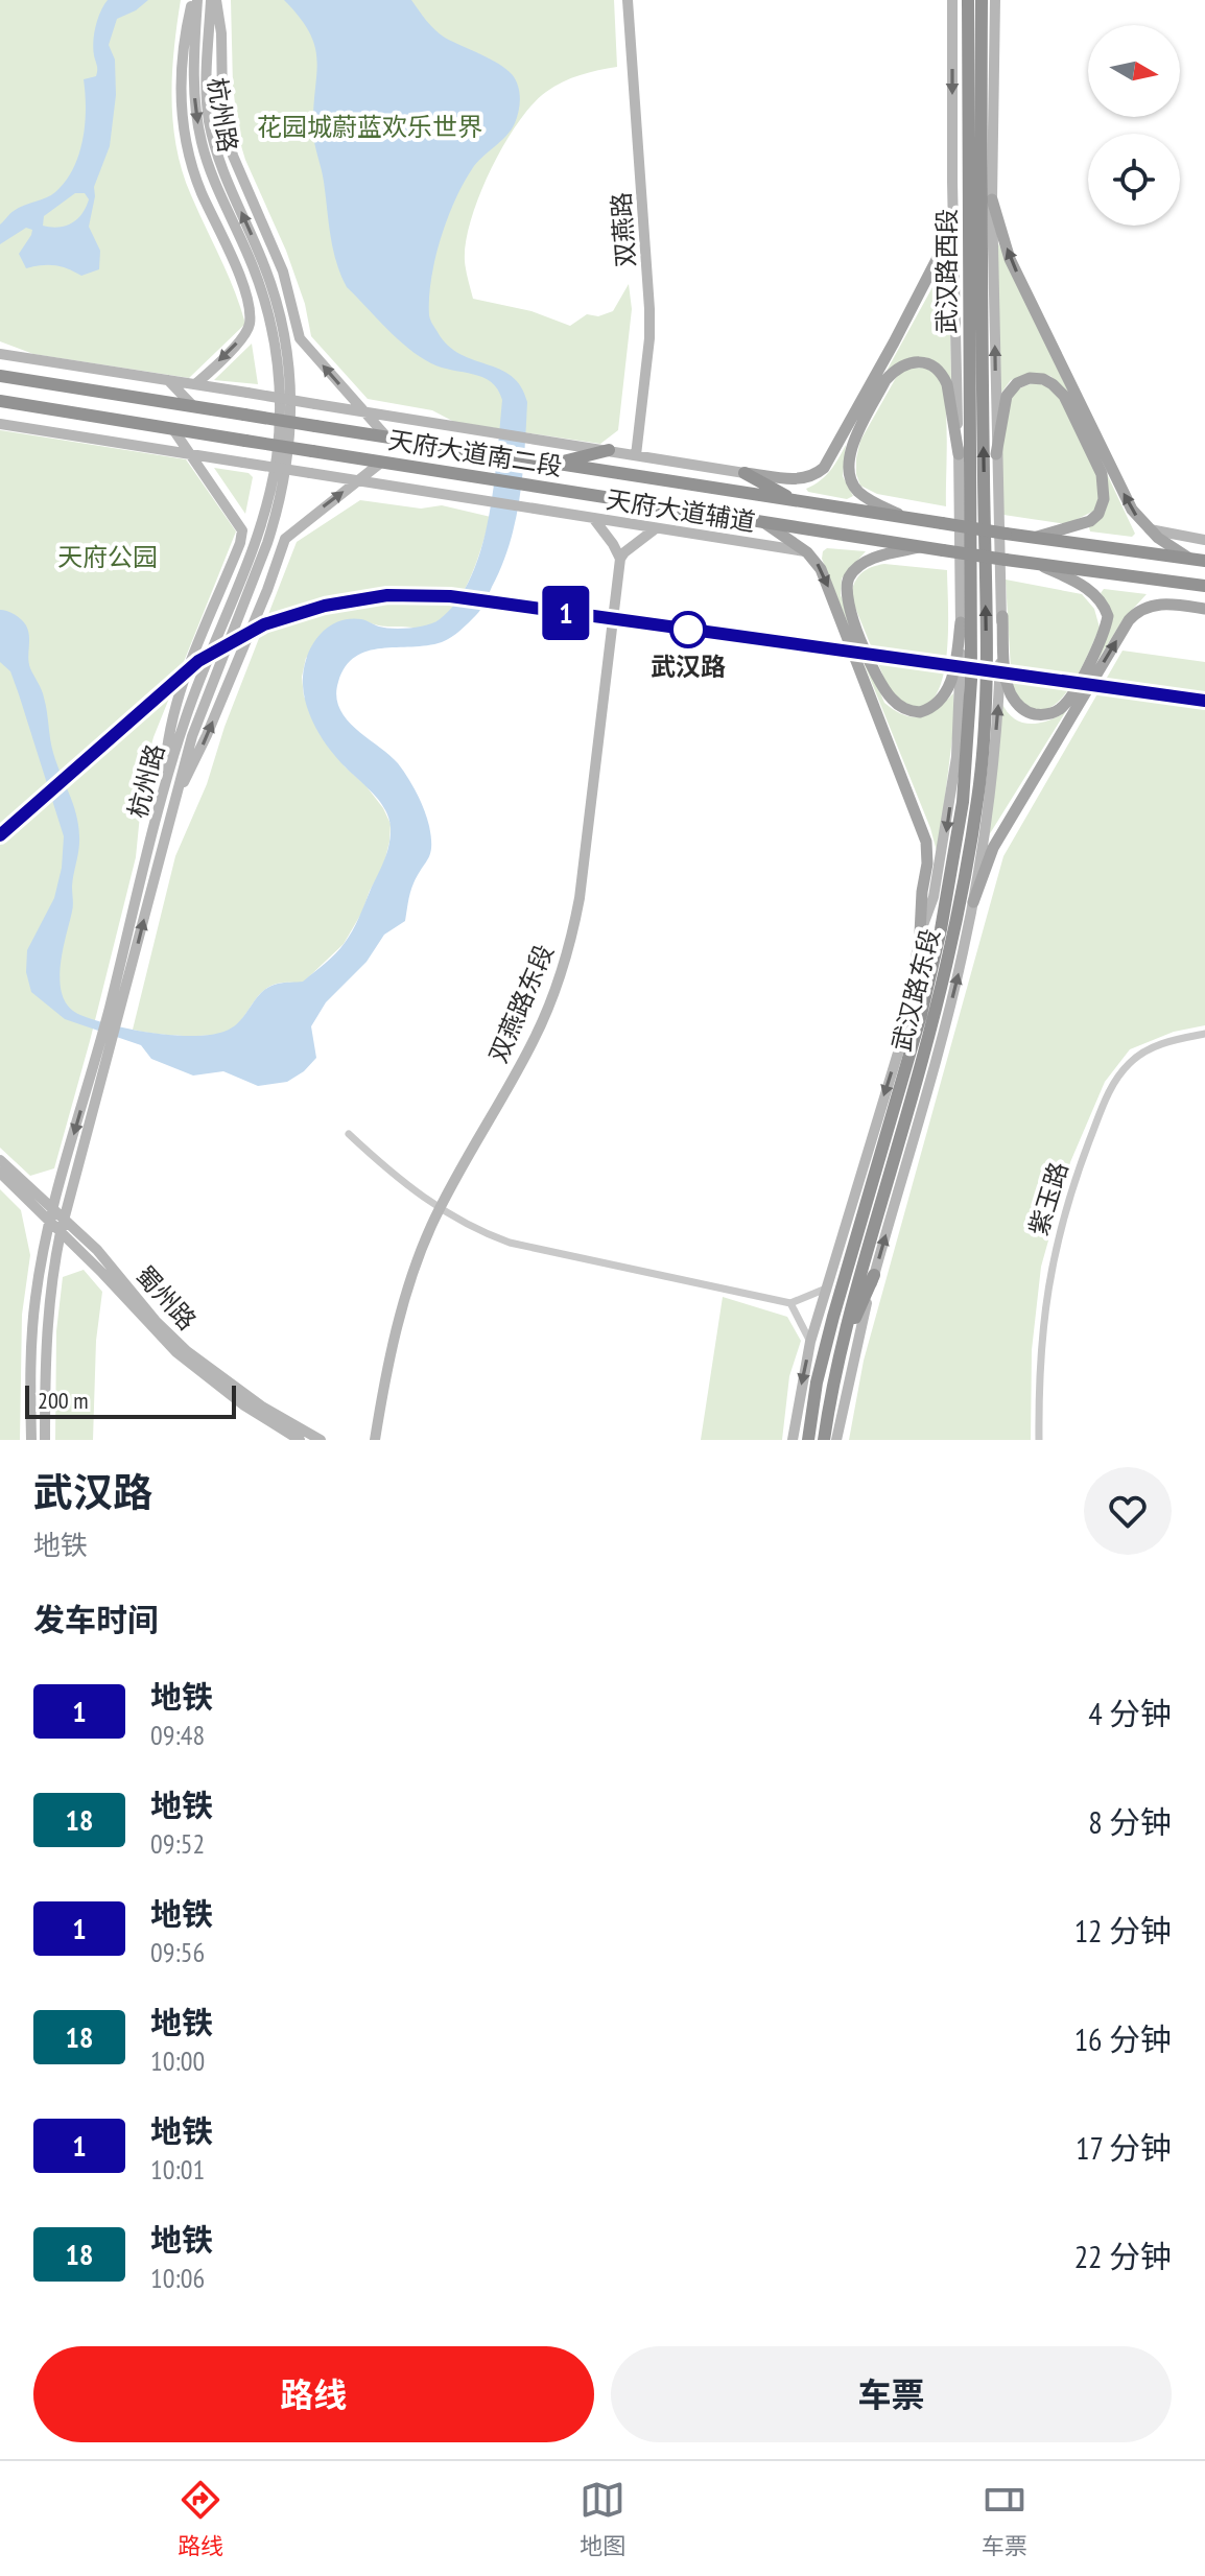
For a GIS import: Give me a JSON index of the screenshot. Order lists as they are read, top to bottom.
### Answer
{
  "streets": {
    "highway": ["武汉路西段", "天府大道南二段", "武汉路东段"],
    "main road": [
      "杭州路",
      "双燕路",
      "天府大道辅道",
      "双燕路东段",
      "蜀州路"
    ],
    "street": ["紫玉路"]
  },
  "crossings": [
    ["杭州路", "蜀州路"],
    ["双燕路", "天府大道辅道"],
    ["武汉路西段", "武汉路东段"]
  ],
  "parks": ["花园城蔚蓝欢乐世界", "天府公园"],
  "places": ["武汉路"],
  "lines": ["metro line 1"],
  "scale_bar": "200 m",
  "north": "right",
  "page": {
    "on_map": "1",
    "scale": "200 m",
    "heading": [
      ["武汉路", "地铁"],
      "发车时间"
    ],
    "list": [
      {
        "mark": "1",
        "name": "地铁",
        "note": "09:48",
        "value": "4 分钟"
      },
      {
        "mark": "18",
        "name": "地铁",
        "note": "09:52",
        "value": "8 分钟"
      },
      {
        "mark": "1",
        "name": "地铁",
        "note": "09:56",
        "value": "12 分钟"
      },
      {
        "mark": "18",
        "name": "地铁",
        "note": "10:00",
        "value": "16 分钟"
      },
      {
        "mark": "1",
        "name": "地铁",
        "note": "10:01",
        "value": "17 分钟"
      },
      {
        "mark": "18",
        "name": "地铁",
        "note": "10:06",
        "value": "22 分钟"
      }
    ],
    "buttons": ["路线", "车票"],
    "tabs": ["路线", "地图", "车票"]
  }
}
